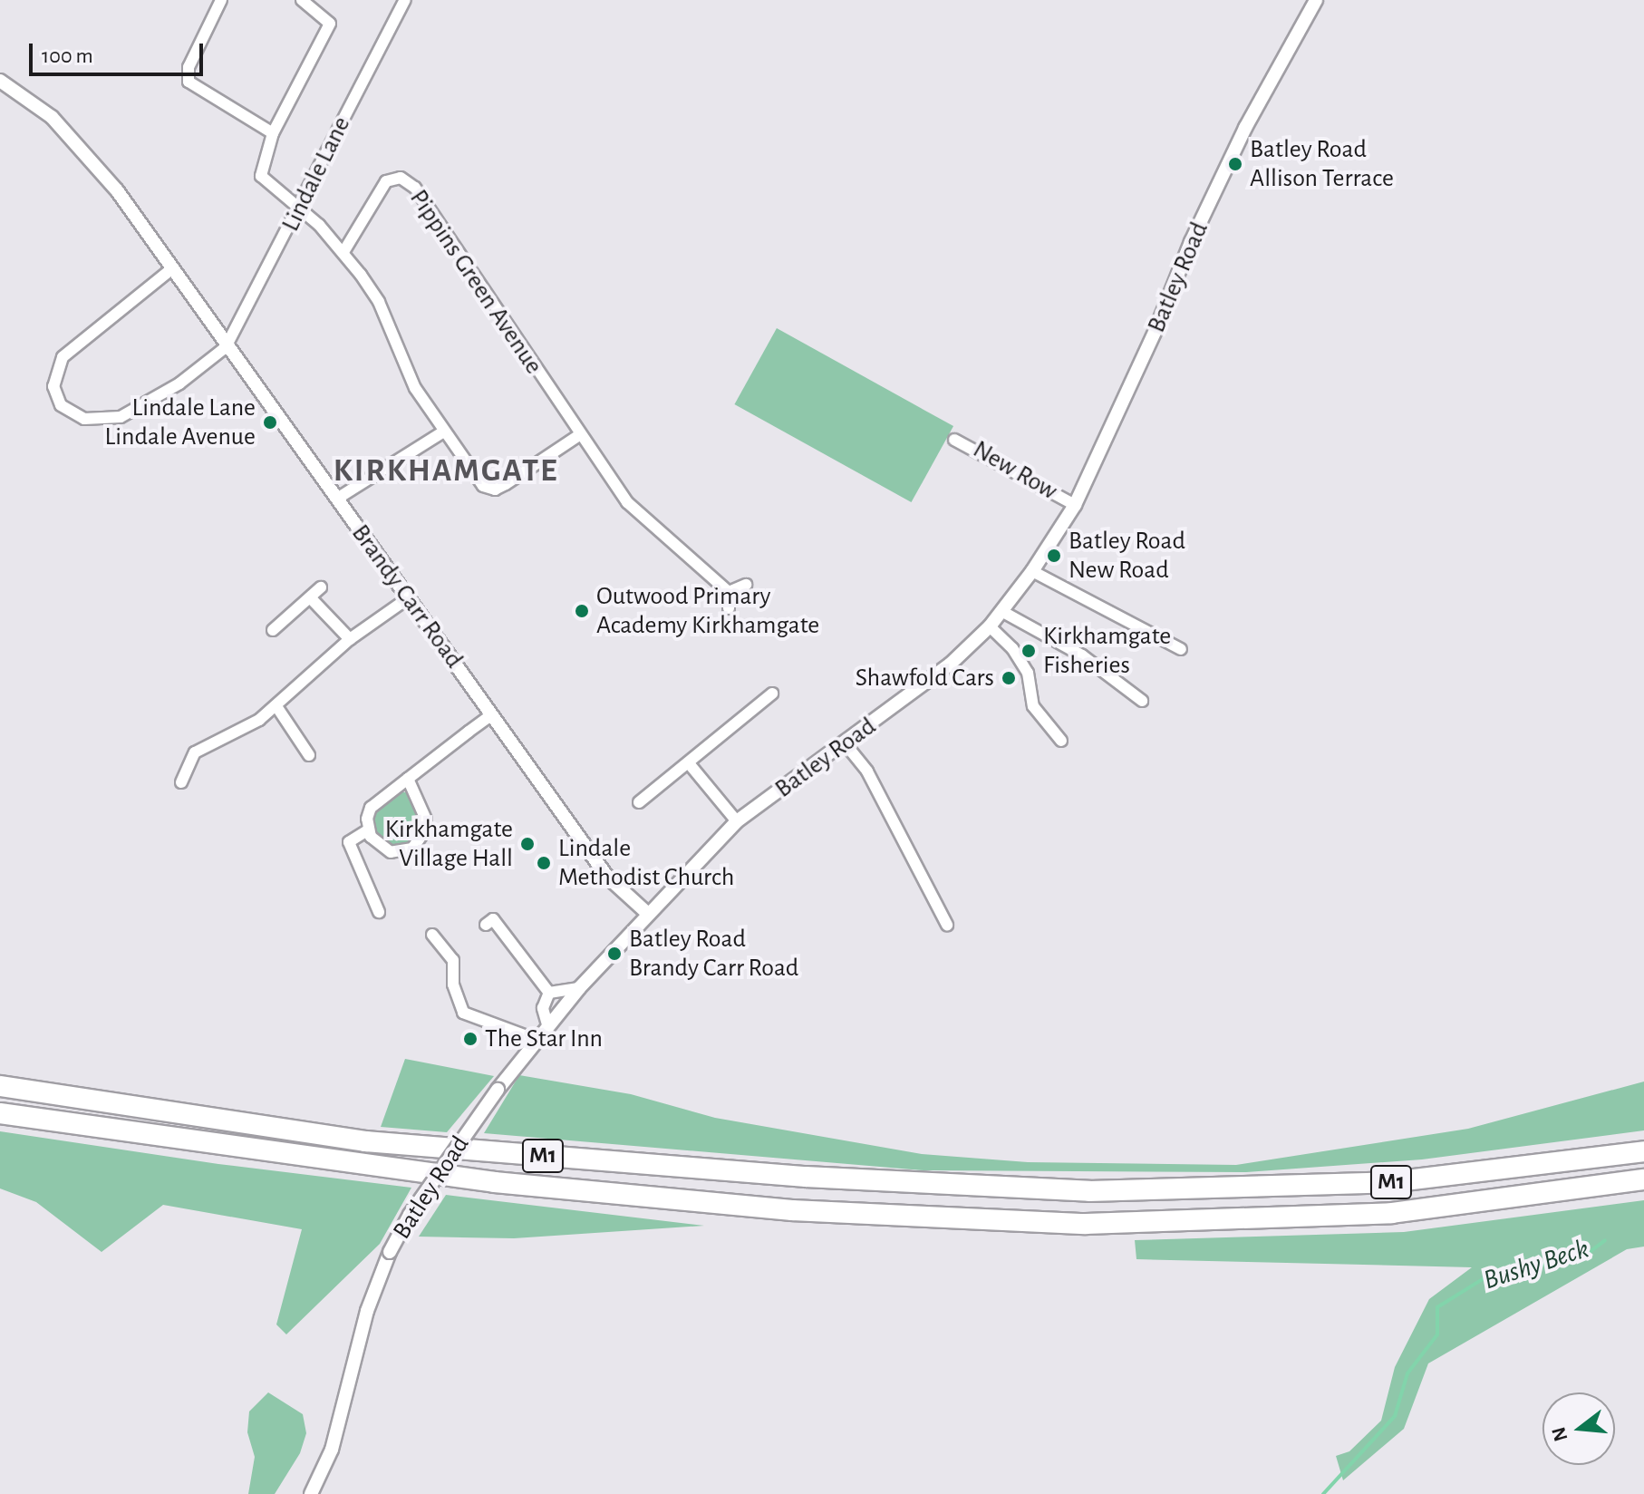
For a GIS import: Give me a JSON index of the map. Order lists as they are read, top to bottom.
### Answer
{
  "streets": {
    "highway": ["M1"],
    "street": [
      "Lindale Lane",
      "Batley Road",
      "Pippins Green Avenue",
      "New Row",
      "Brandy Carr Road"
    ]
  },
  "crossings": [
    ["Lindale Lane", "Brandy Carr Road"],
    ["Batley Road", "New Row"],
    ["Batley Road", "Brandy Carr Road"]
  ],
  "districts": ["KIRKHAMGATE"],
  "water": ["Bushy Beck"],
  "places": [
    "Batley Road Allison Terrace",
    "Lindale Lane Lindale Avenue",
    "Batley Road New Road",
    "Outwood Primary Academy Kirkhamgate",
    "Kirkhamgate Fisheries",
    "Shawfold Cars",
    "Kirkhamgate Village Hall",
    "Lindale Methodist Church",
    "Batley Road Brandy Carr Road",
    "The Star Inn"
  ],
  "scale_bar": "100 m",
  "north": "left"
}
